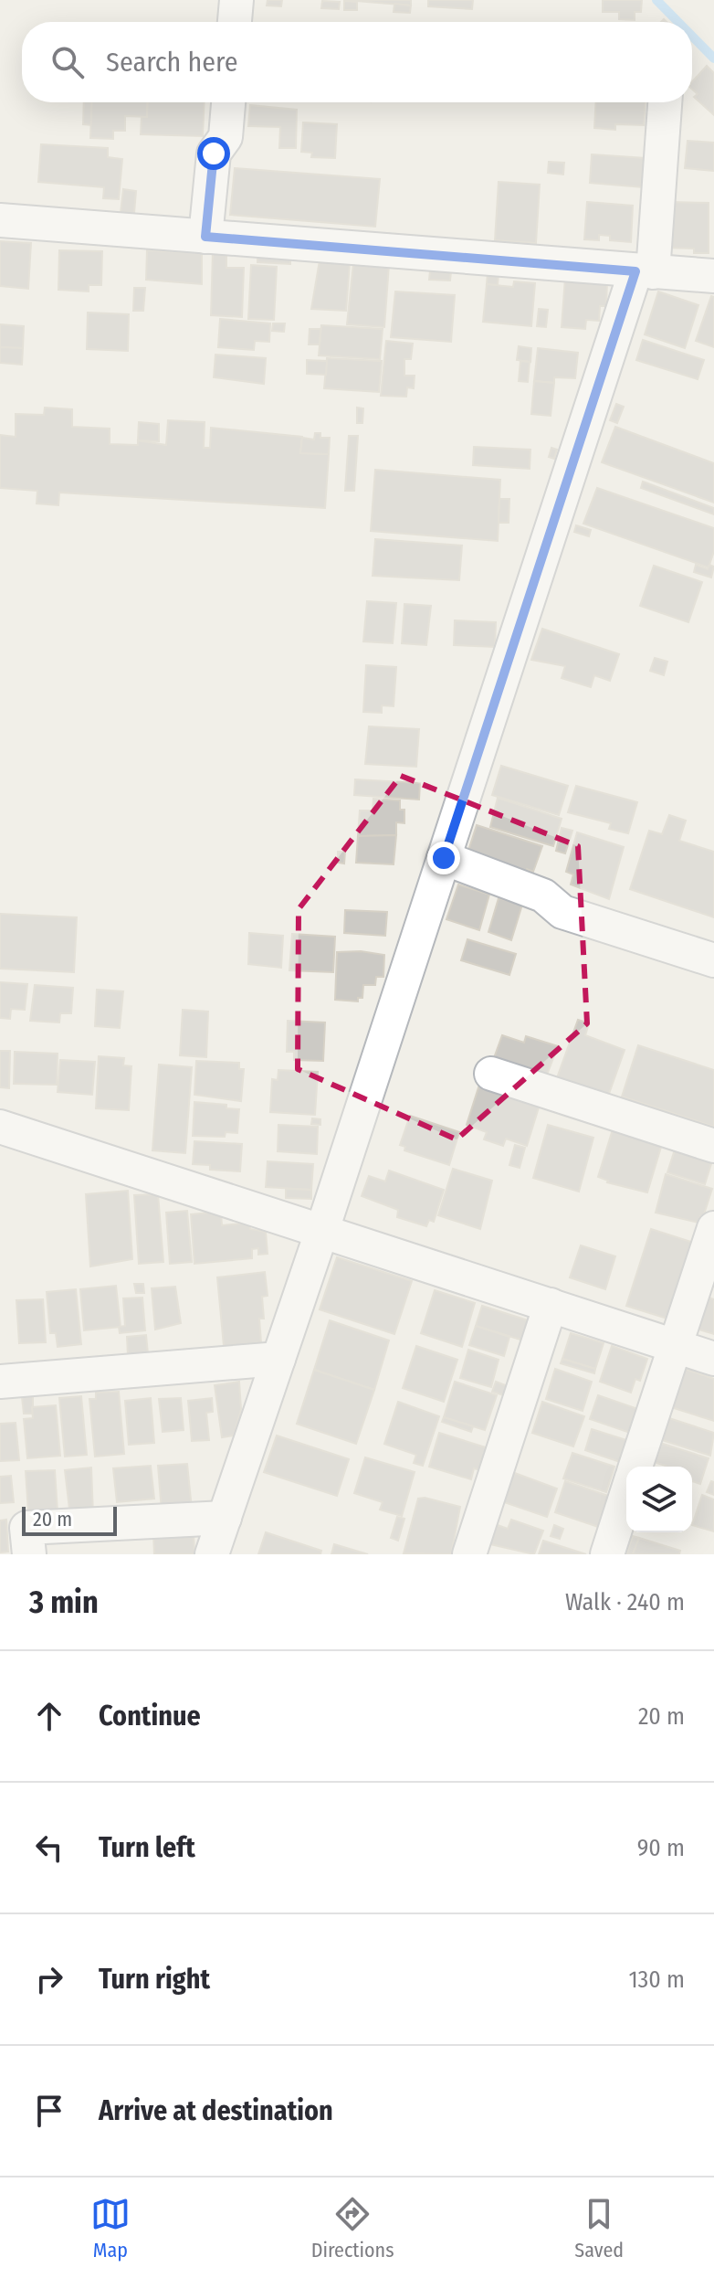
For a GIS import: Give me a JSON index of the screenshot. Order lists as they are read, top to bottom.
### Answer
{
  "scale_bar": "20 m",
  "page": {
    "search": "Search here",
    "scale": "20 m",
    "heading": ["3 min", "Walk · 240 m"],
    "list": [
      ["Continue", "20 m"],
      ["Turn left", "90 m"],
      ["Turn right", "130 m"],
      "Arrive at destination"
    ],
    "nav": ["Map", "Directions", "Saved"]
  }
}
